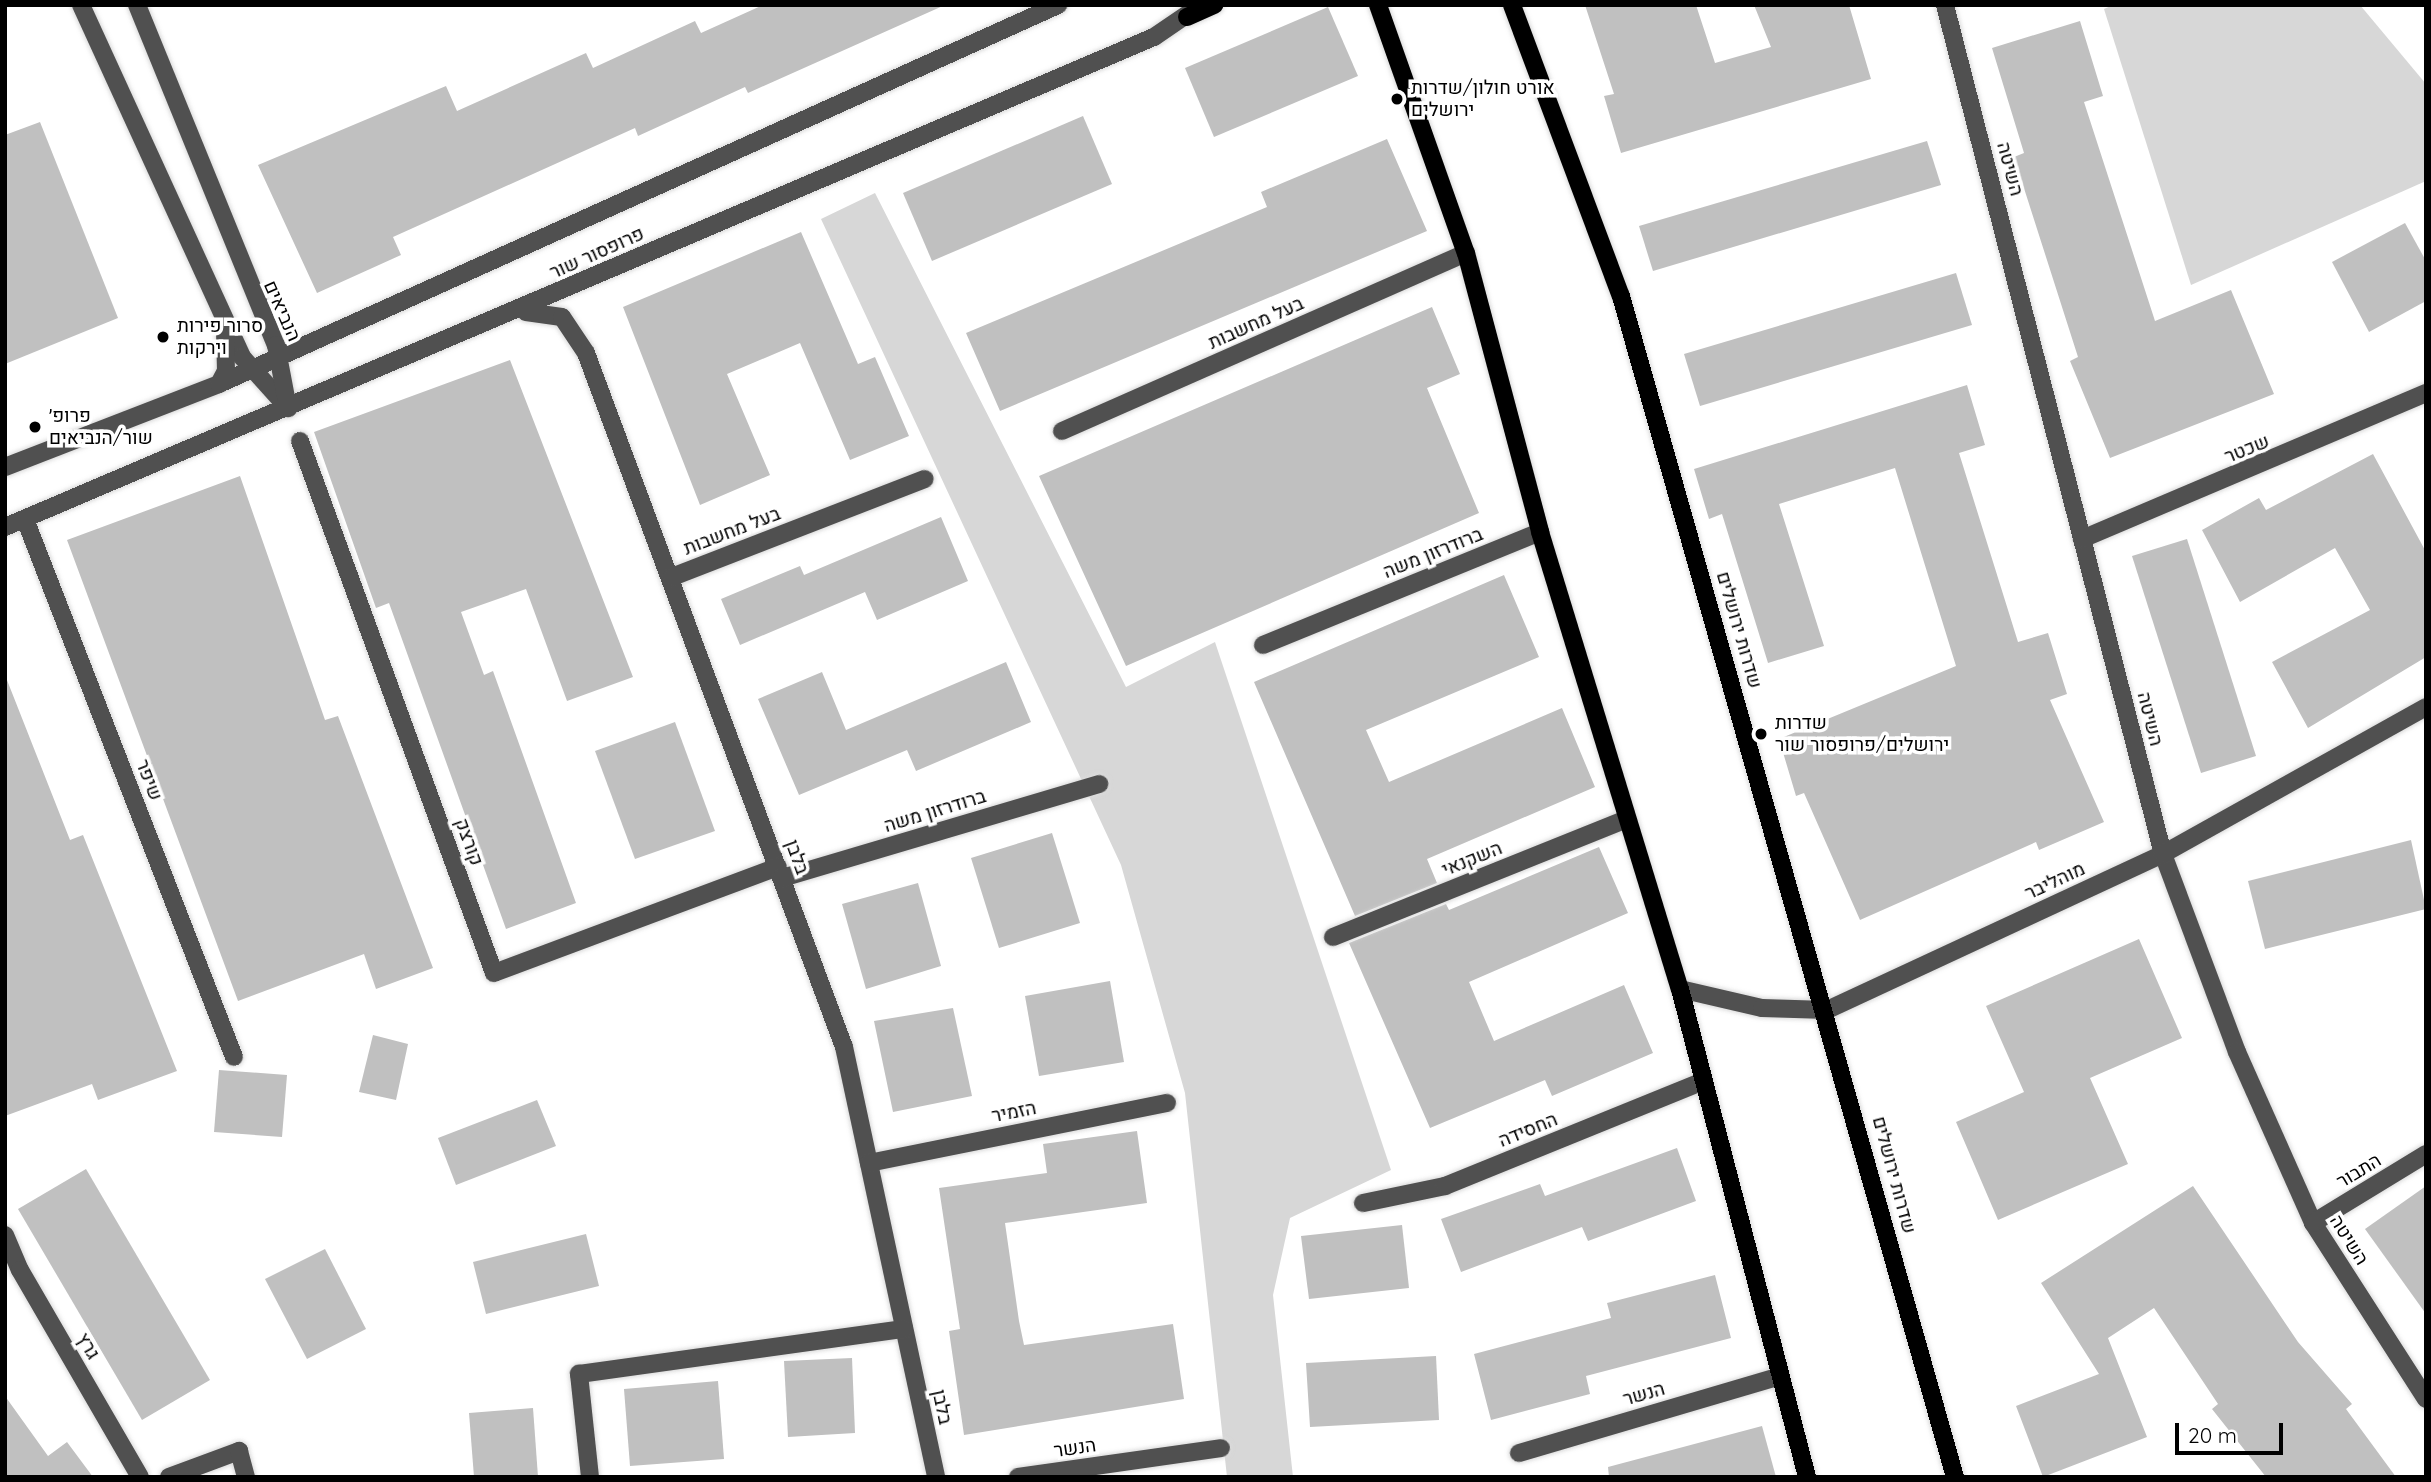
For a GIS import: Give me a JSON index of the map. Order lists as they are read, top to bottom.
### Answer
{
  "streets": {
    "main road": ["שדרות ירושלים"],
    "street": [
      "השיטה",
      "פרופסור שור",
      "הנביאים",
      "בעל מחשבות",
      "שכטר",
      "ברודרזון משה",
      "שיפר",
      "קורצק",
      "בלבן",
      "השקנאי",
      "מוהליבר",
      "הזמיר",
      "החסידה",
      "התבור",
      "גרץ",
      "הנשר"
    ]
  },
  "crossings": [
    ["השיטה", "שכטר"],
    ["השיטה", "מוהליבר"],
    ["השיטה", "התבור"],
    ["פרופסור שור", "הנביאים"],
    ["פרופסור שור", "שיפר"],
    ["פרופסור שור", "בלבן"],
    ["בעל מחשבות", "בלבן"],
    ["ברודרזון משה", "קורצק"],
    ["ברודרזון משה", "בלבן"],
    ["שדרות ירושלים", "מוהליבר"],
    ["קורצק", "בלבן"],
    ["בלבן", "הזמיר"]
  ],
  "places": [
    "אורט חולון/שדרות ירושלים",
    "סרור פירות וירקות",
    "פרופ׳ שור/הנביאים",
    "שדרות ירושלים/פרופסור שור"
  ],
  "scale_bar": "20 m"
}
